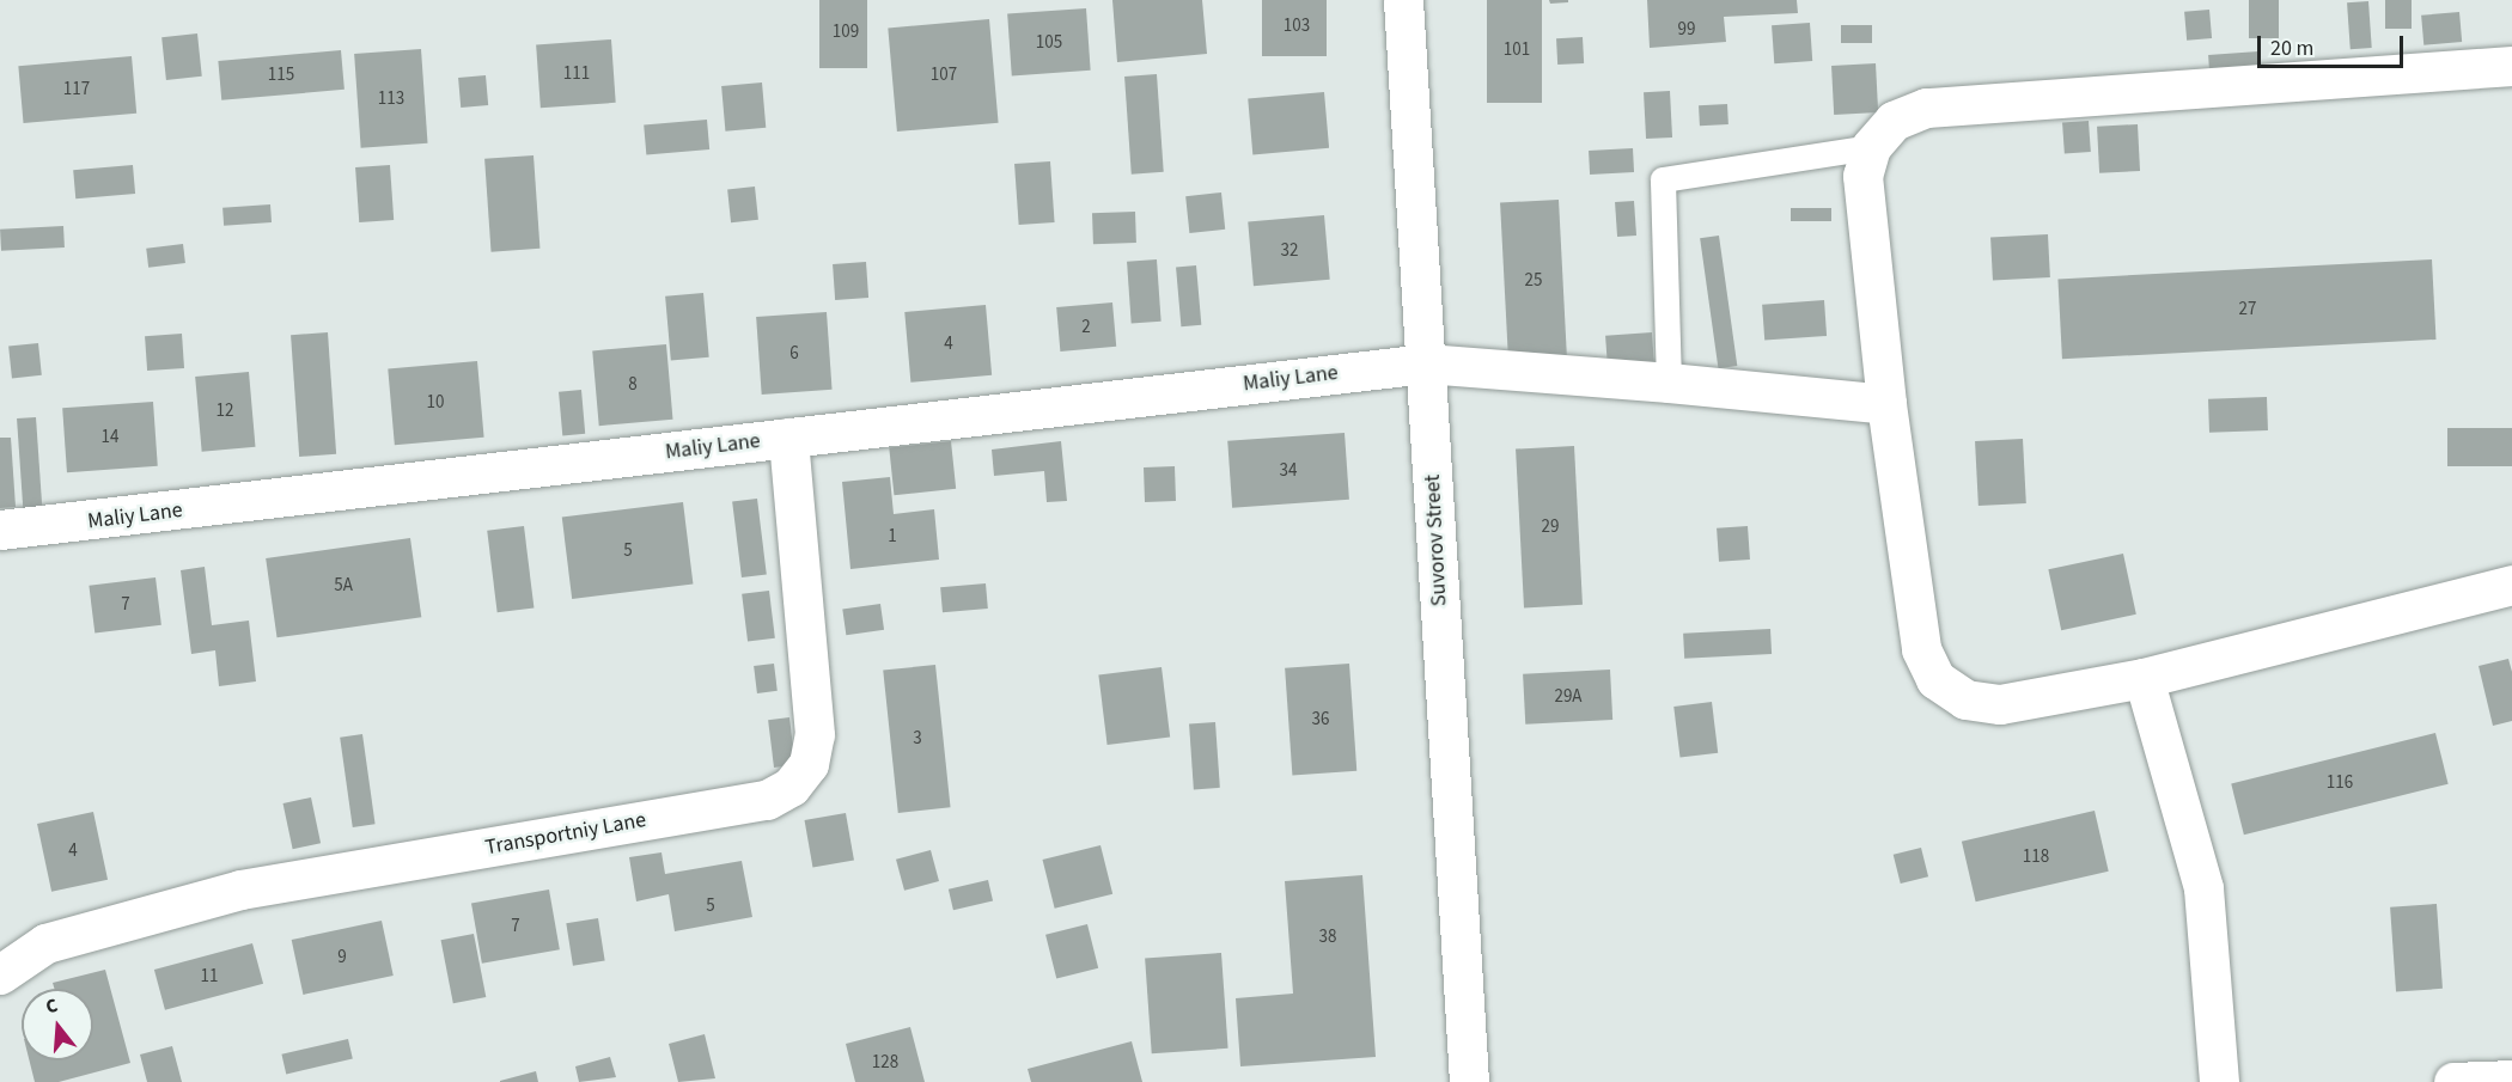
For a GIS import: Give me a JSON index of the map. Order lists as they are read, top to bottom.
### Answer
{
  "streets": {
    "street": ["Maliy Lane", "Suvorov Street", "Transportniy Lane"]
  },
  "crossings": [
    ["Maliy Lane", "Suvorov Street"],
    ["Maliy Lane", "Transportniy Lane"]
  ],
  "house_numbers": [
    "103",
    "99",
    "109",
    "105",
    "101",
    "111",
    "115",
    "107",
    "117",
    "113",
    "32",
    "25",
    "27",
    "2",
    "4",
    "6",
    "8",
    "10",
    "12",
    "14",
    "34",
    "29",
    "1",
    "5",
    "5А",
    "7",
    "29А",
    "36",
    "3",
    "116",
    "4",
    "118",
    "5",
    "7",
    "38",
    "9",
    "11",
    "128"
  ],
  "scale_bar": "20 m",
  "north": "top"
}
